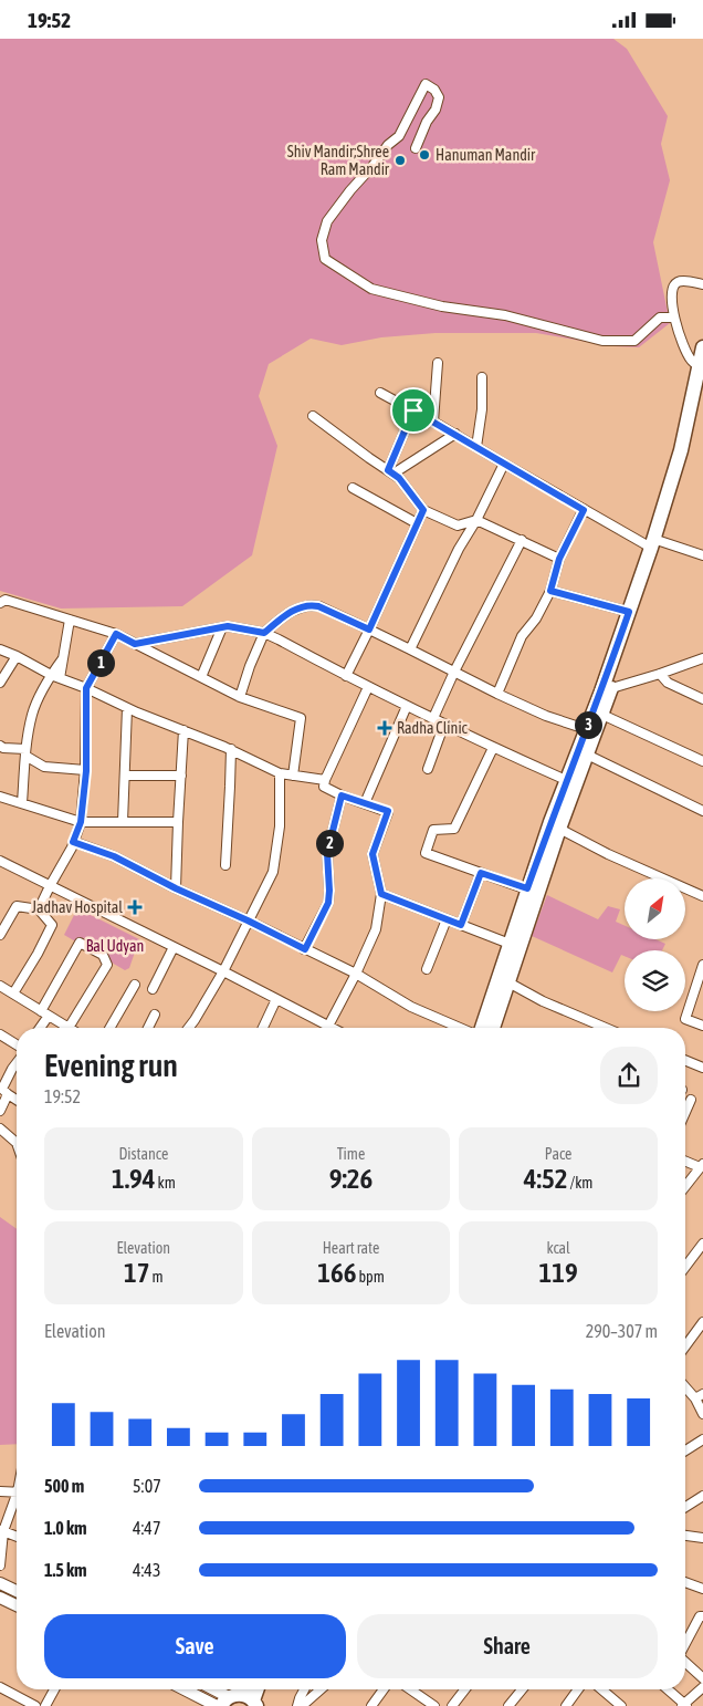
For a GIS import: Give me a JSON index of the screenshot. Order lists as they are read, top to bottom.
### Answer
{
  "parks": ["Bal Udyan"],
  "places": {
    "other": ["Hanuman Mandir", "Shiv Mandir;Shree Ram Mandir"],
    "health": ["Radha Clinic", "Jadhav Hospital"]
  },
  "north": "top right",
  "page": {
    "status": "19:52",
    "pins": ["1", "3", "2"],
    "heading": ["Evening run", "19:52"],
    "stats": [
      ["Distance", "1.94 km"],
      ["Time", "9:26"],
      ["Pace", "4:52 /km"],
      ["Elevation", "17 m"],
      ["Heart rate", "166 bpm"],
      ["kcal", "119"]
    ],
    "chart": ["Elevation", "290–307 m"],
    "list": [
      {
        "name": "500 m",
        "note": "5:07"
      },
      {
        "name": "1.0 km",
        "note": "4:47"
      },
      {
        "name": "1.5 km",
        "note": "4:43"
      }
    ],
    "buttons": ["Save", "Share"]
  }
}
